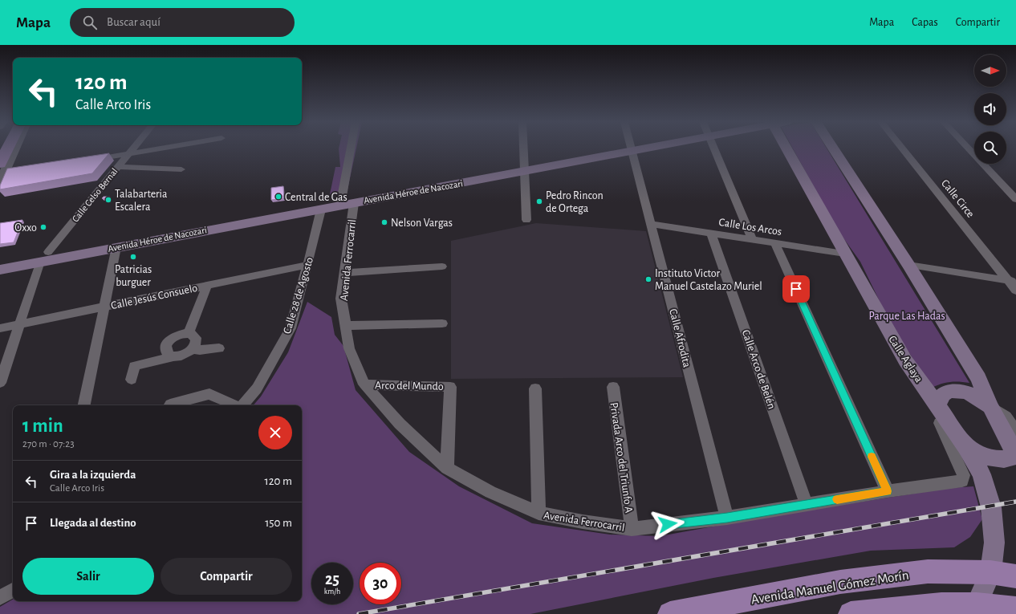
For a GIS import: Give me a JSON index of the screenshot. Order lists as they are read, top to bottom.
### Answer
{
  "streets": {
    "main road": ["Avenida Héroe de Nacozari", "Calle Aglaya", "Avenida Manuel Gómez Morín"],
    "street": [
      "Calle Celso Bernal",
      "Calle Circe",
      "Calle Los Arcos",
      "Avenida Ferrocarril",
      "Calle 28 de Agosto",
      "Calle Jesús Consuelo",
      "Calle Afrodita",
      "Calle Arco de Belén",
      "Arco del Mundo",
      "Privada Arco del Triunfo A"
    ]
  },
  "crossings": [
    ["Avenida Héroe de Nacozari", "Calle Celso Bernal"],
    ["Avenida Héroe de Nacozari", "Avenida Ferrocarril"],
    ["Avenida Héroe de Nacozari", "Calle 28 de Agosto"],
    ["Calle Celso Bernal", "Calle Jesús Consuelo"],
    ["Calle Los Arcos", "Calle Afrodita"],
    ["Calle Los Arcos", "Calle Aglaya"],
    ["Calle Los Arcos", "Calle Arco de Belén"],
    ["Avenida Ferrocarril", "Calle Afrodita"],
    ["Avenida Ferrocarril", "Calle Aglaya"],
    ["Avenida Ferrocarril", "Calle Arco de Belén"],
    ["Avenida Ferrocarril", "Arco del Mundo"],
    ["Avenida Ferrocarril", "Privada Arco del Triunfo A"],
    ["Calle 28 de Agosto", "Calle Jesús Consuelo"],
    ["Calle Aglaya", "Avenida Manuel Gómez Morín"]
  ],
  "parks": ["Parque Las Hadas"],
  "places": [
    "Central de Gas",
    "Talabarteria Escalera",
    "Pedro Rincon de Ortega",
    "Nelson Vargas",
    "Oxxo",
    "Patricias burguer",
    "Instituto Victor Manuel Castelazo Muriel"
  ],
  "north": "right",
  "page": {
    "header": "Mapa",
    "search": "Buscar aquí",
    "nav": ["Mapa", "Capas", "Compartir"],
    "turn": ["120 m", "Calle Arco Iris"],
    "heading": ["1 min", "270 m · 07:23"],
    "list": [
      {
        "name": "Gira a la izquierda",
        "note": "Calle Arco Iris",
        "value": "120 m"
      },
      {
        "name": "Llegada al destino",
        "value": "150 m"
      }
    ],
    "buttons": ["Salir", "Compartir"],
    "speed": "25 km/h",
    "limit": "30"
  }
}
